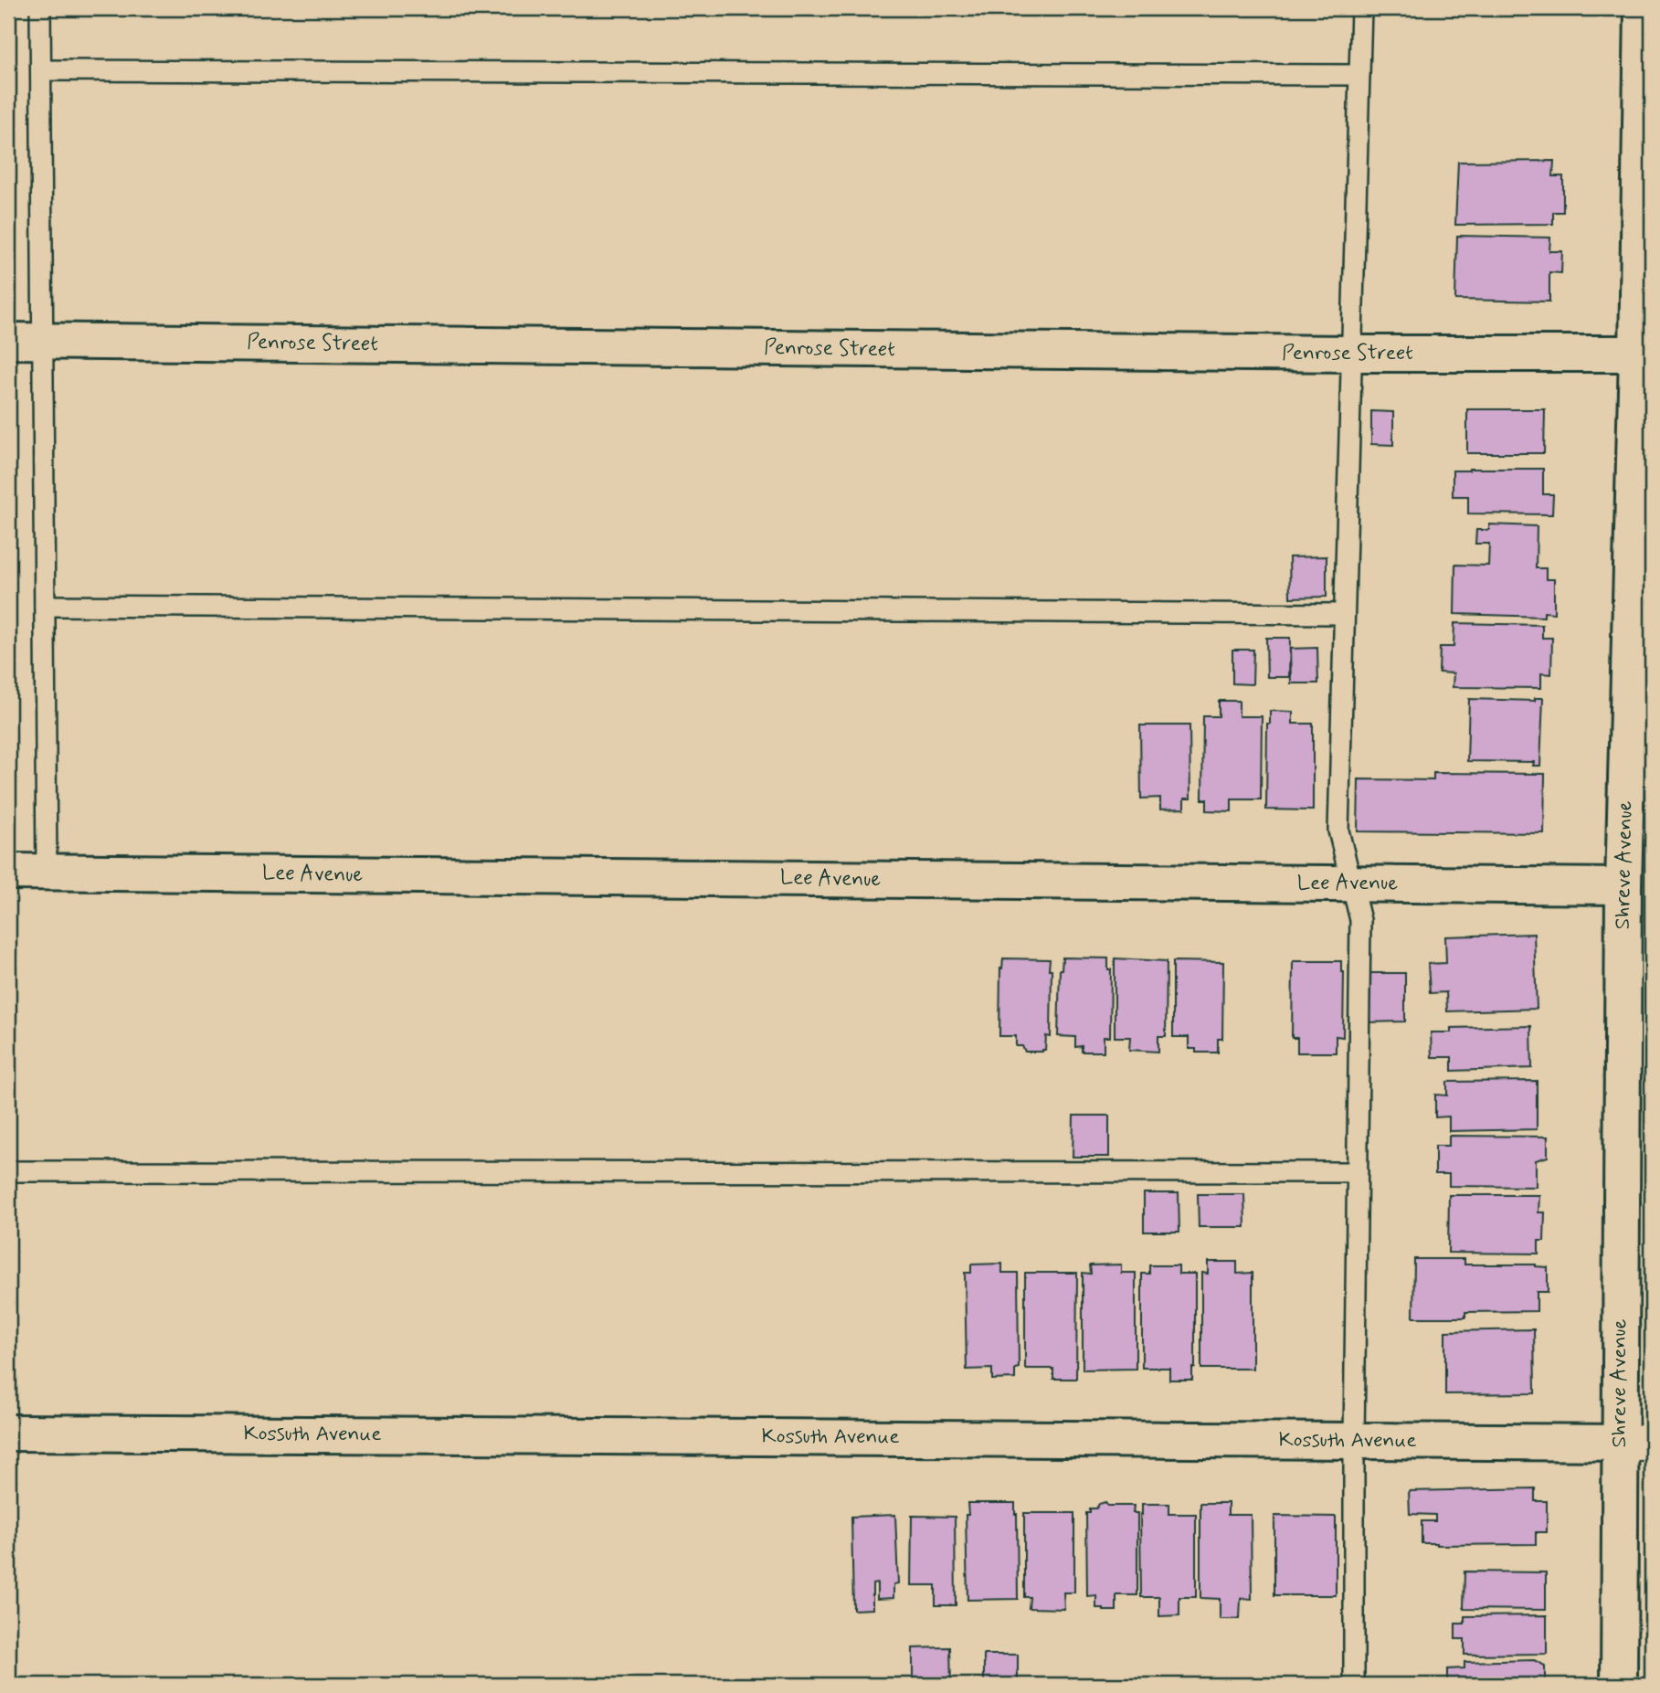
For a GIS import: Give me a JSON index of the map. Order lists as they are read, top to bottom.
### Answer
{
  "streets": {
    "street": [
      "Penrose Street",
      "Shreve Avenue",
      "Lee Avenue",
      "Kossuth Avenue"
    ]
  },
  "crossings": [
    ["Penrose Street", "Shreve Avenue"],
    ["Shreve Avenue", "Lee Avenue"],
    ["Shreve Avenue", "Kossuth Avenue"]
  ]
}
